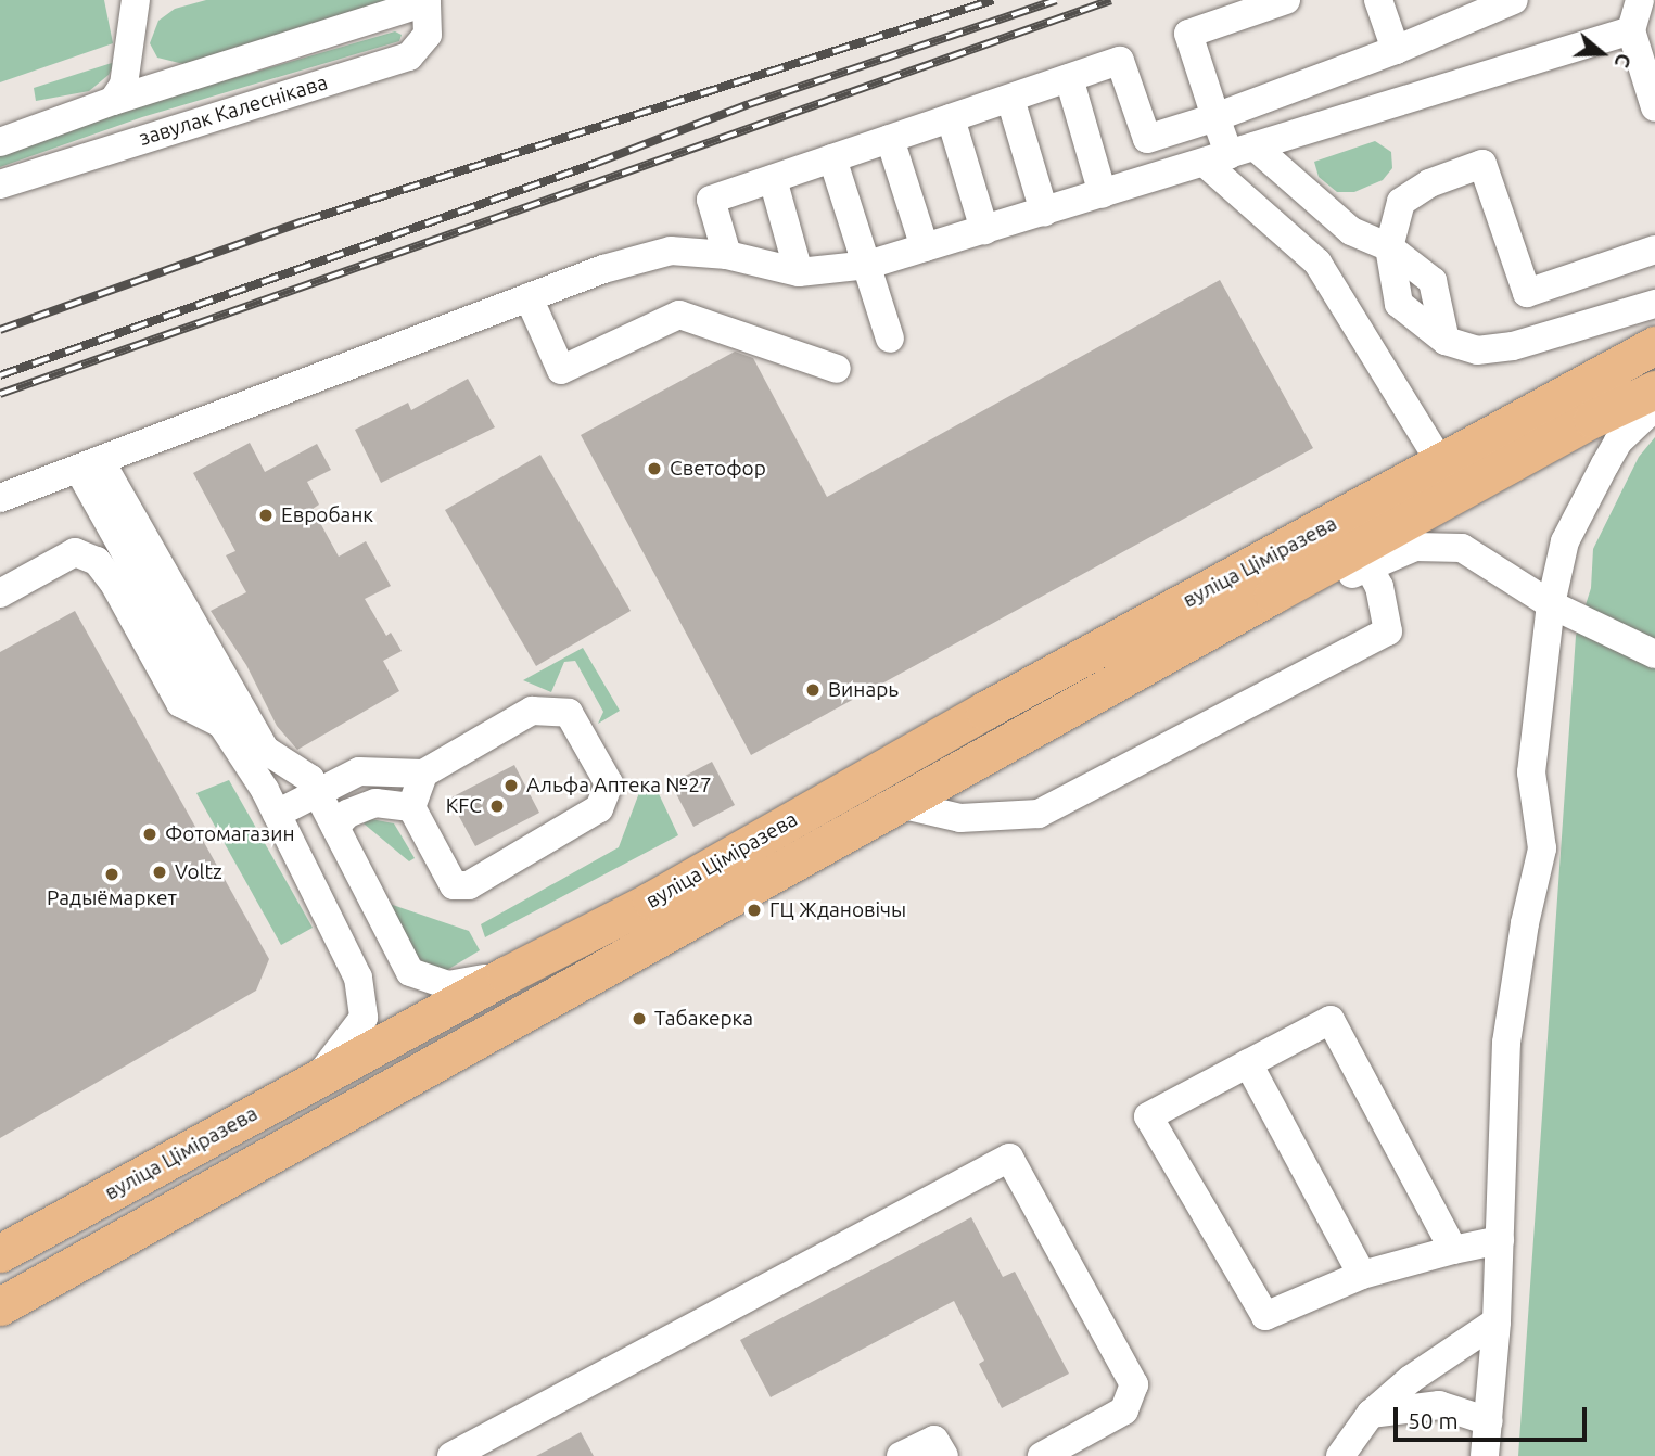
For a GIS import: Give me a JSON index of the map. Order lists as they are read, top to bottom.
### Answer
{
  "streets": {
    "main road": ["вуліца Ціміразева"],
    "street": ["завулак Калеснікава"]
  },
  "places": [
    "Светофор",
    "Евробанк",
    "Винарь",
    "Альфа Аптека №27",
    "KFC",
    "Фотомагазин",
    "Voltz",
    "Радыёмаркет",
    "ГЦ Ждановічы",
    "Табакерка"
  ],
  "scale_bar": "50 m",
  "north": "right"
}
